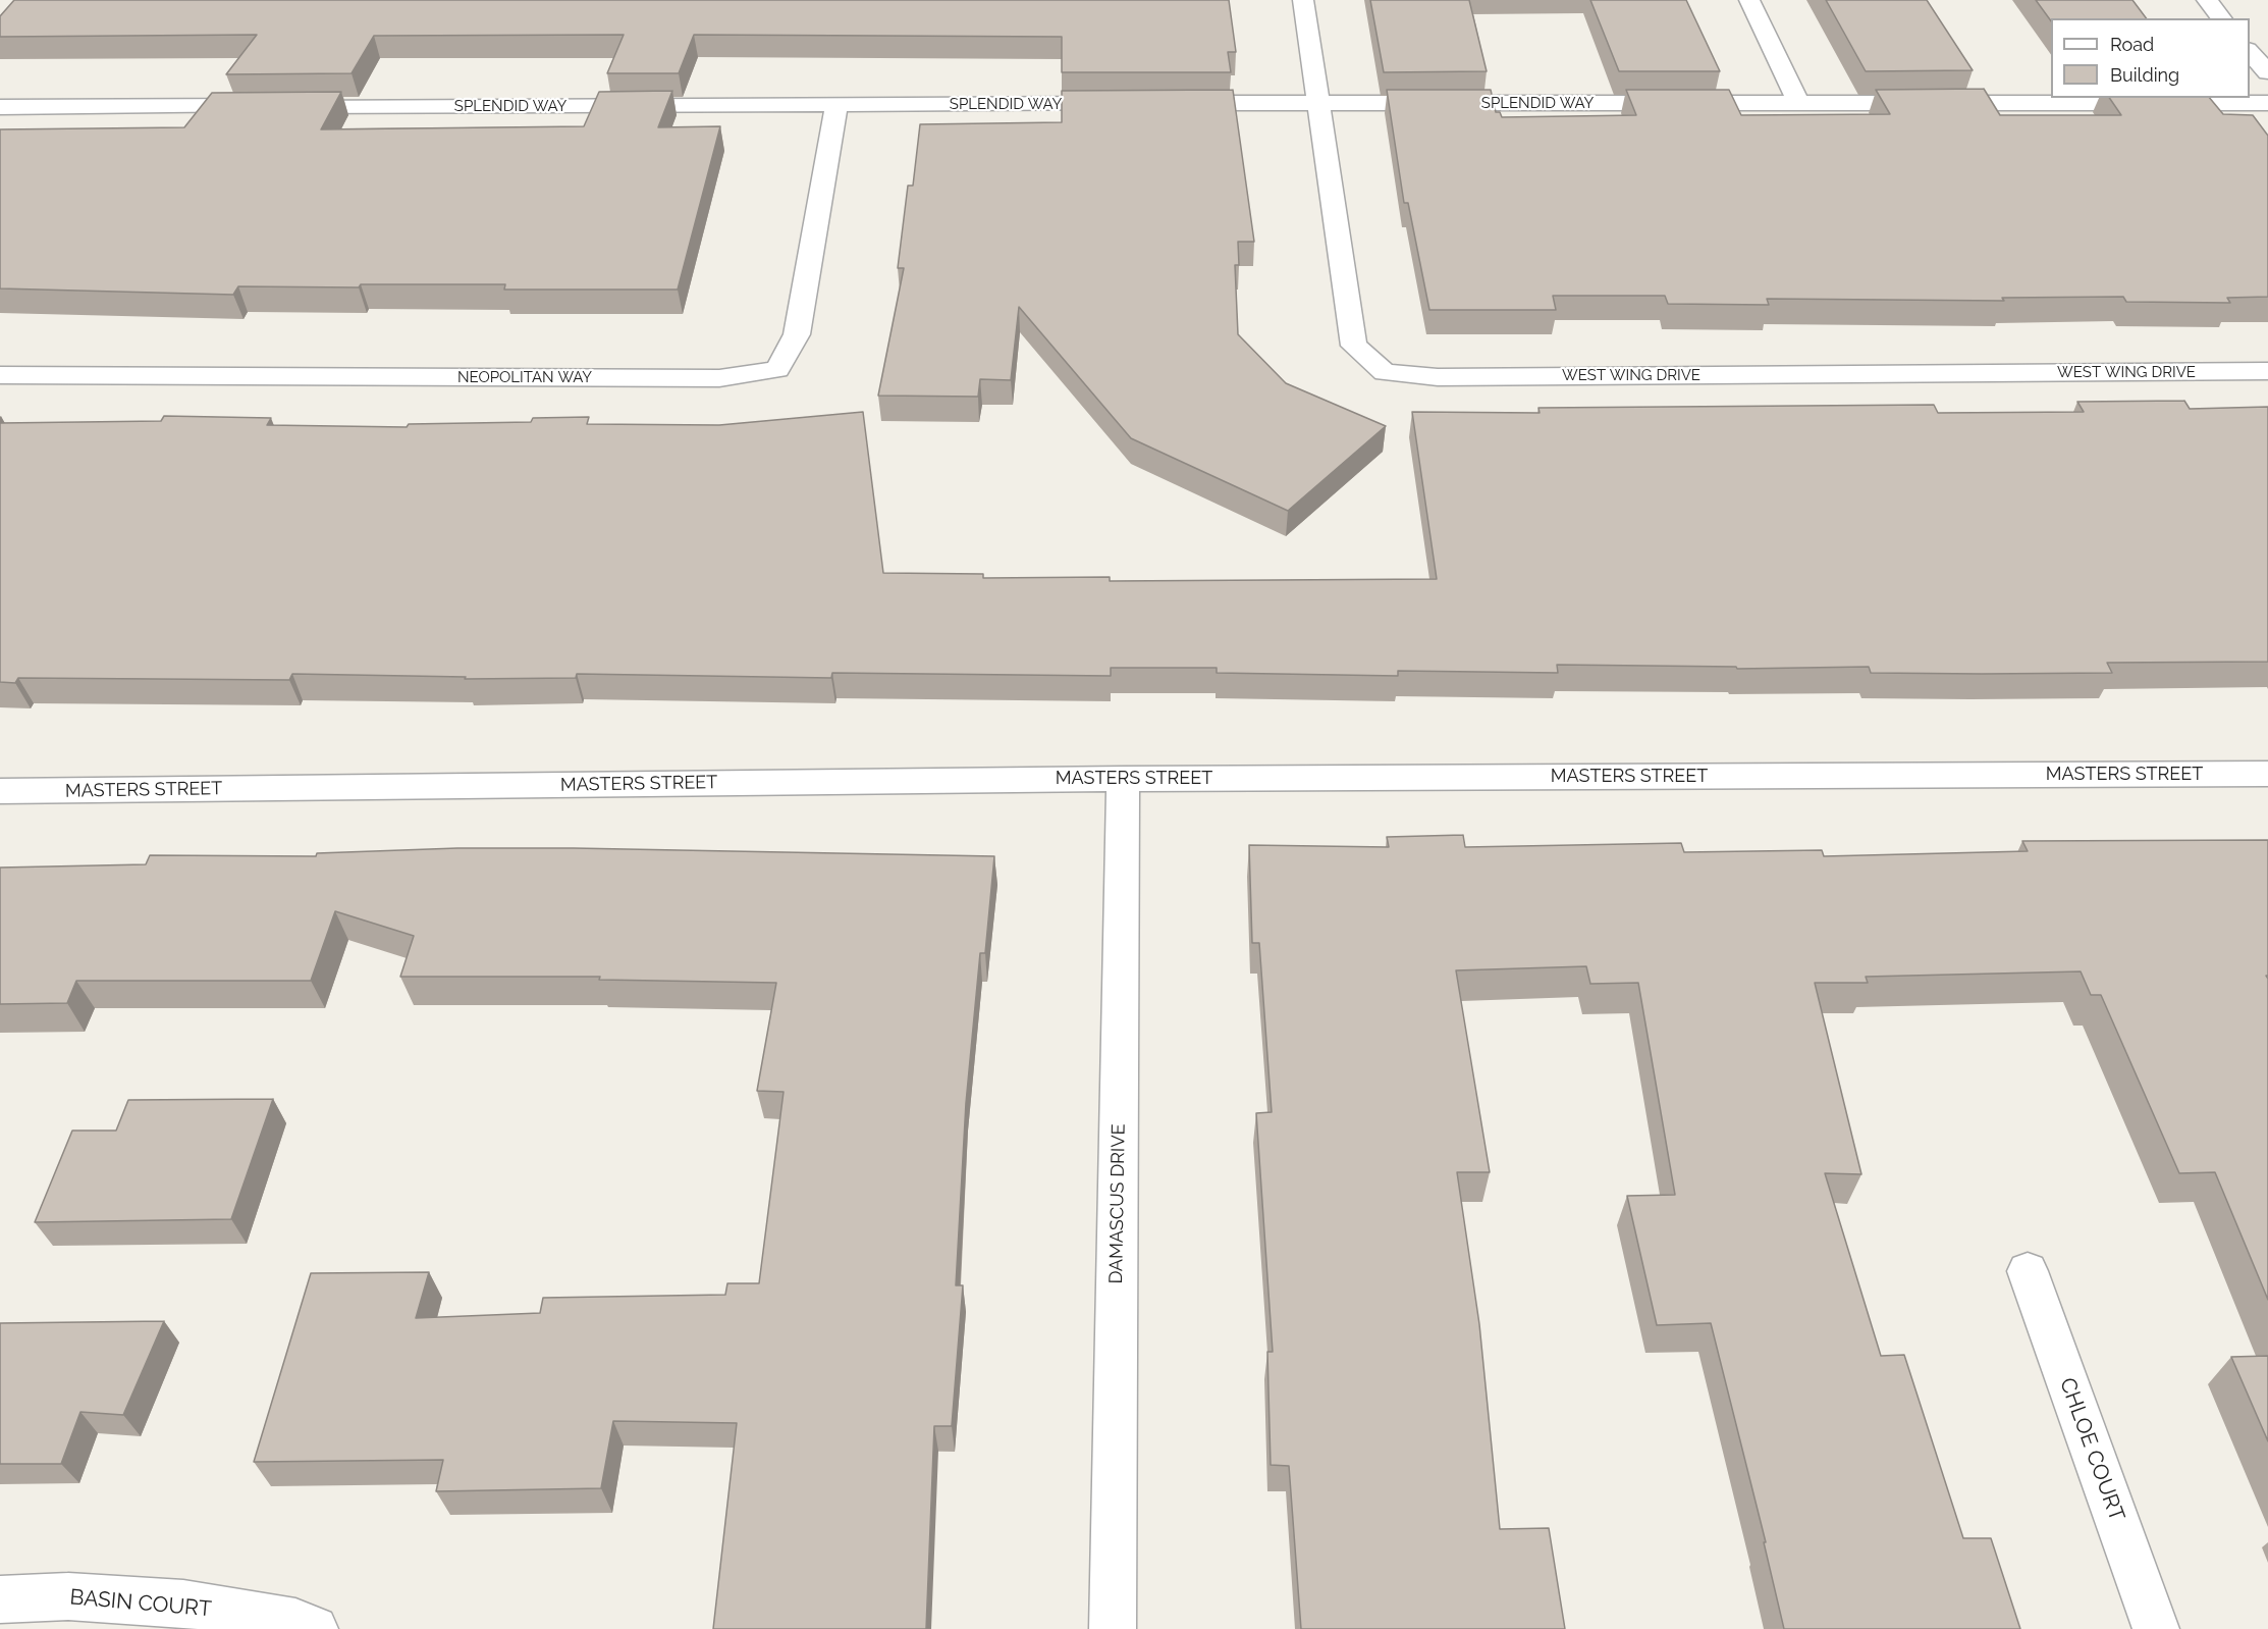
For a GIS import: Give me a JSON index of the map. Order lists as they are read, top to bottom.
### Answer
{
  "streets": {
    "street": [
      "SPLENDID WAY",
      "WEST WING DRIVE",
      "NEOPOLITAN WAY",
      "MASTERS STREET",
      "DAMASCUS DRIVE",
      "CHLOE COURT",
      "BASIN COURT"
    ]
  },
  "crossings": [
    ["SPLENDID WAY", "WEST WING DRIVE"],
    ["SPLENDID WAY", "NEOPOLITAN WAY"],
    ["MASTERS STREET", "DAMASCUS DRIVE"]
  ],
  "legend": ["Road", "Building"]
}
